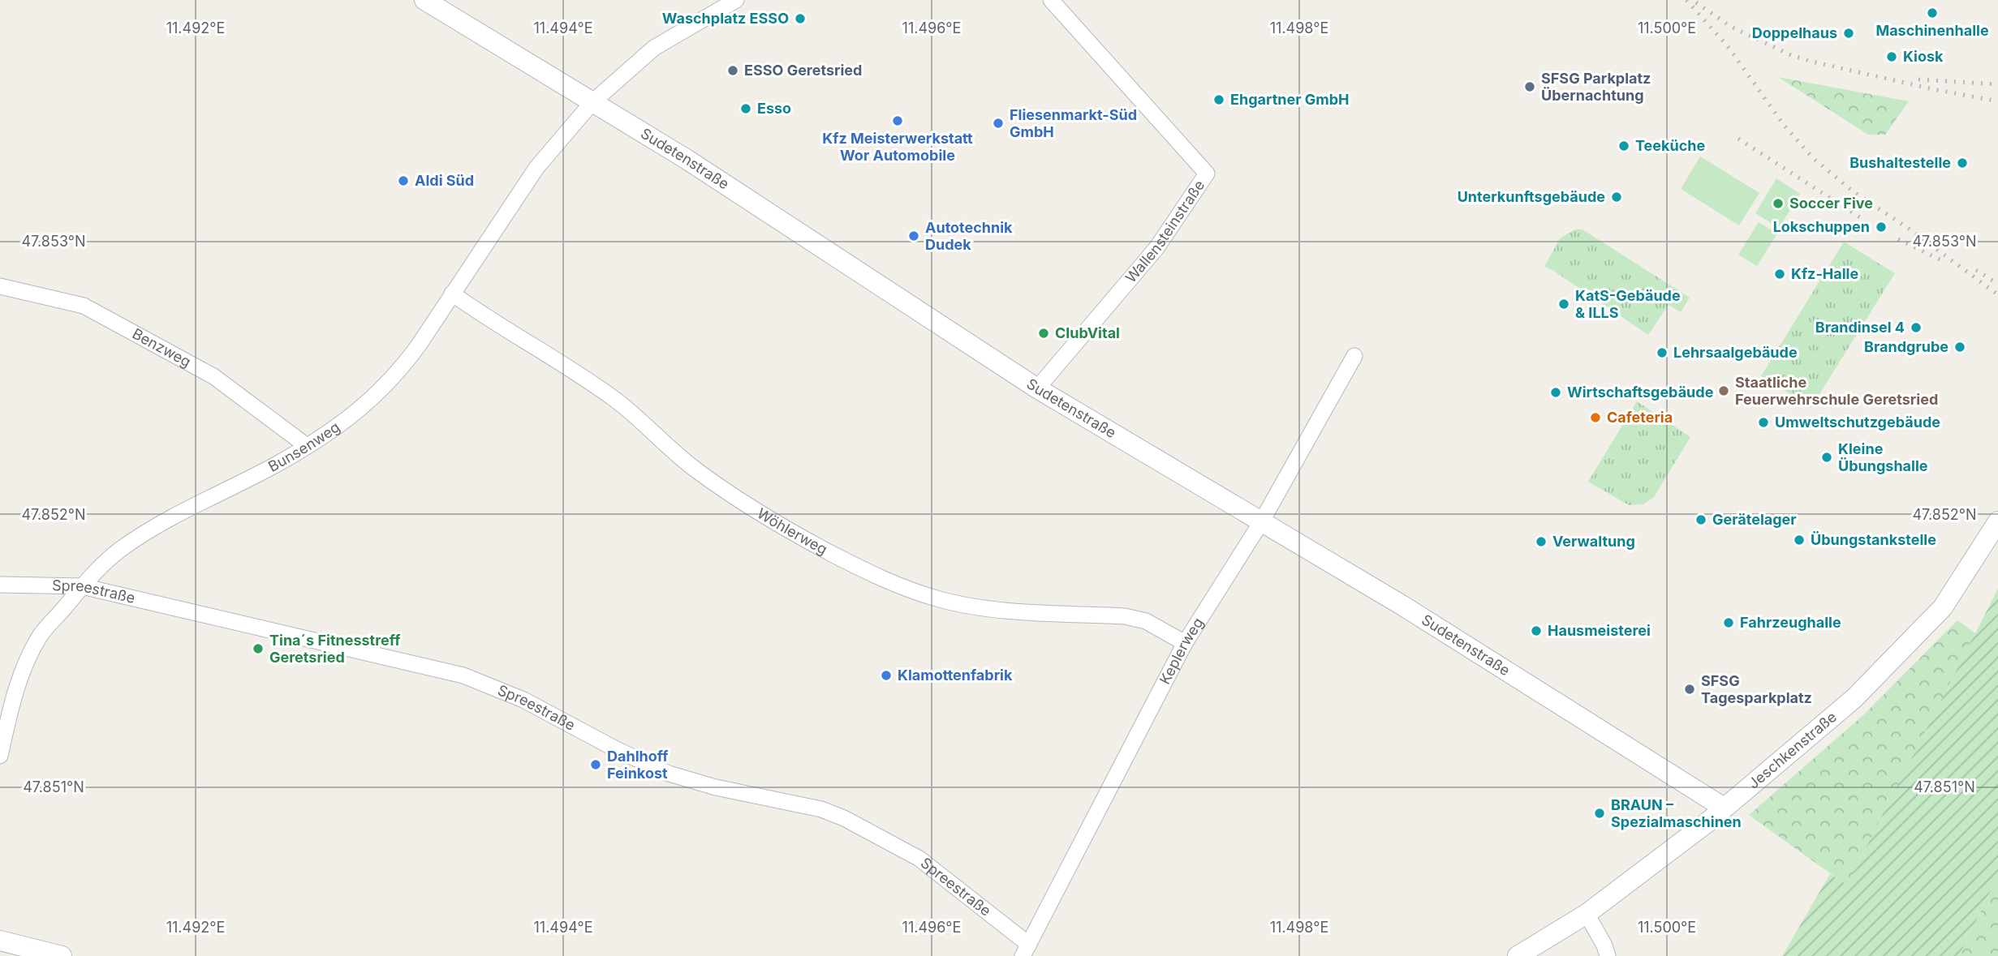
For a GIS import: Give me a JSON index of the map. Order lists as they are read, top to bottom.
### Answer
{
  "streets": {
    "street": [
      "Sudetenstraße",
      "Wallensteinstraße",
      "Benzweg",
      "Bunsenweg",
      "Wöhlerweg",
      "Spreestraße",
      "Keplerweg",
      "Jeschkenstraße"
    ]
  },
  "crossings": [
    ["Sudetenstraße", "Wallensteinstraße"],
    ["Sudetenstraße", "Bunsenweg"],
    ["Sudetenstraße", "Keplerweg"],
    ["Sudetenstraße", "Jeschkenstraße"],
    ["Benzweg", "Bunsenweg"],
    ["Bunsenweg", "Wöhlerweg"],
    ["Bunsenweg", "Spreestraße"],
    ["Wöhlerweg", "Keplerweg"],
    ["Spreestraße", "Keplerweg"]
  ],
  "places": [
    "Maschinenhalle",
    "Waschplatz ESSO",
    "Doppelhaus",
    "Kiosk",
    "ESSO Geretsried",
    "SFSG Parkplatz Übernachtung",
    "Ehgartner GmbH",
    "Esso",
    "Kfz Meisterwerkstatt Wor Automobile",
    "Fliesenmarkt-Süd GmbH",
    "Teeküche",
    "Bushaltestelle",
    "Aldi Süd",
    "Unterkunftsgebäude",
    "Soccer Five",
    "Lokschuppen",
    "Autotechnik Dudek",
    "Kfz-Halle",
    "KatS-Gebäude & ILLS",
    "Brandinsel 4",
    "ClubVital",
    "Brandgrube",
    "Lehrsaalgebäude",
    "Staatliche Feuerwehrschule Geretsried",
    "Wirtschaftsgebäude",
    "Cafeteria",
    "Umweltschutzgebäude",
    "Kleine Übungshalle",
    "Gerätelager",
    "Übungstankstelle",
    "Verwaltung",
    "Fahrzeughalle",
    "Hausmeisterei",
    "Tina´s Fitnesstreff Geretsried",
    "Klamottenfabrik",
    "SFSG Tagesparkplatz",
    "Dahlhoff Feinkost",
    "BRAUN – Spezialmaschinen"
  ],
  "coordinates": [
    "11.492°E",
    "11.494°E",
    "11.496°E",
    "11.498°E",
    "11.500°E",
    "47.853°N",
    "47.852°N",
    "47.851°N"
  ]
}
